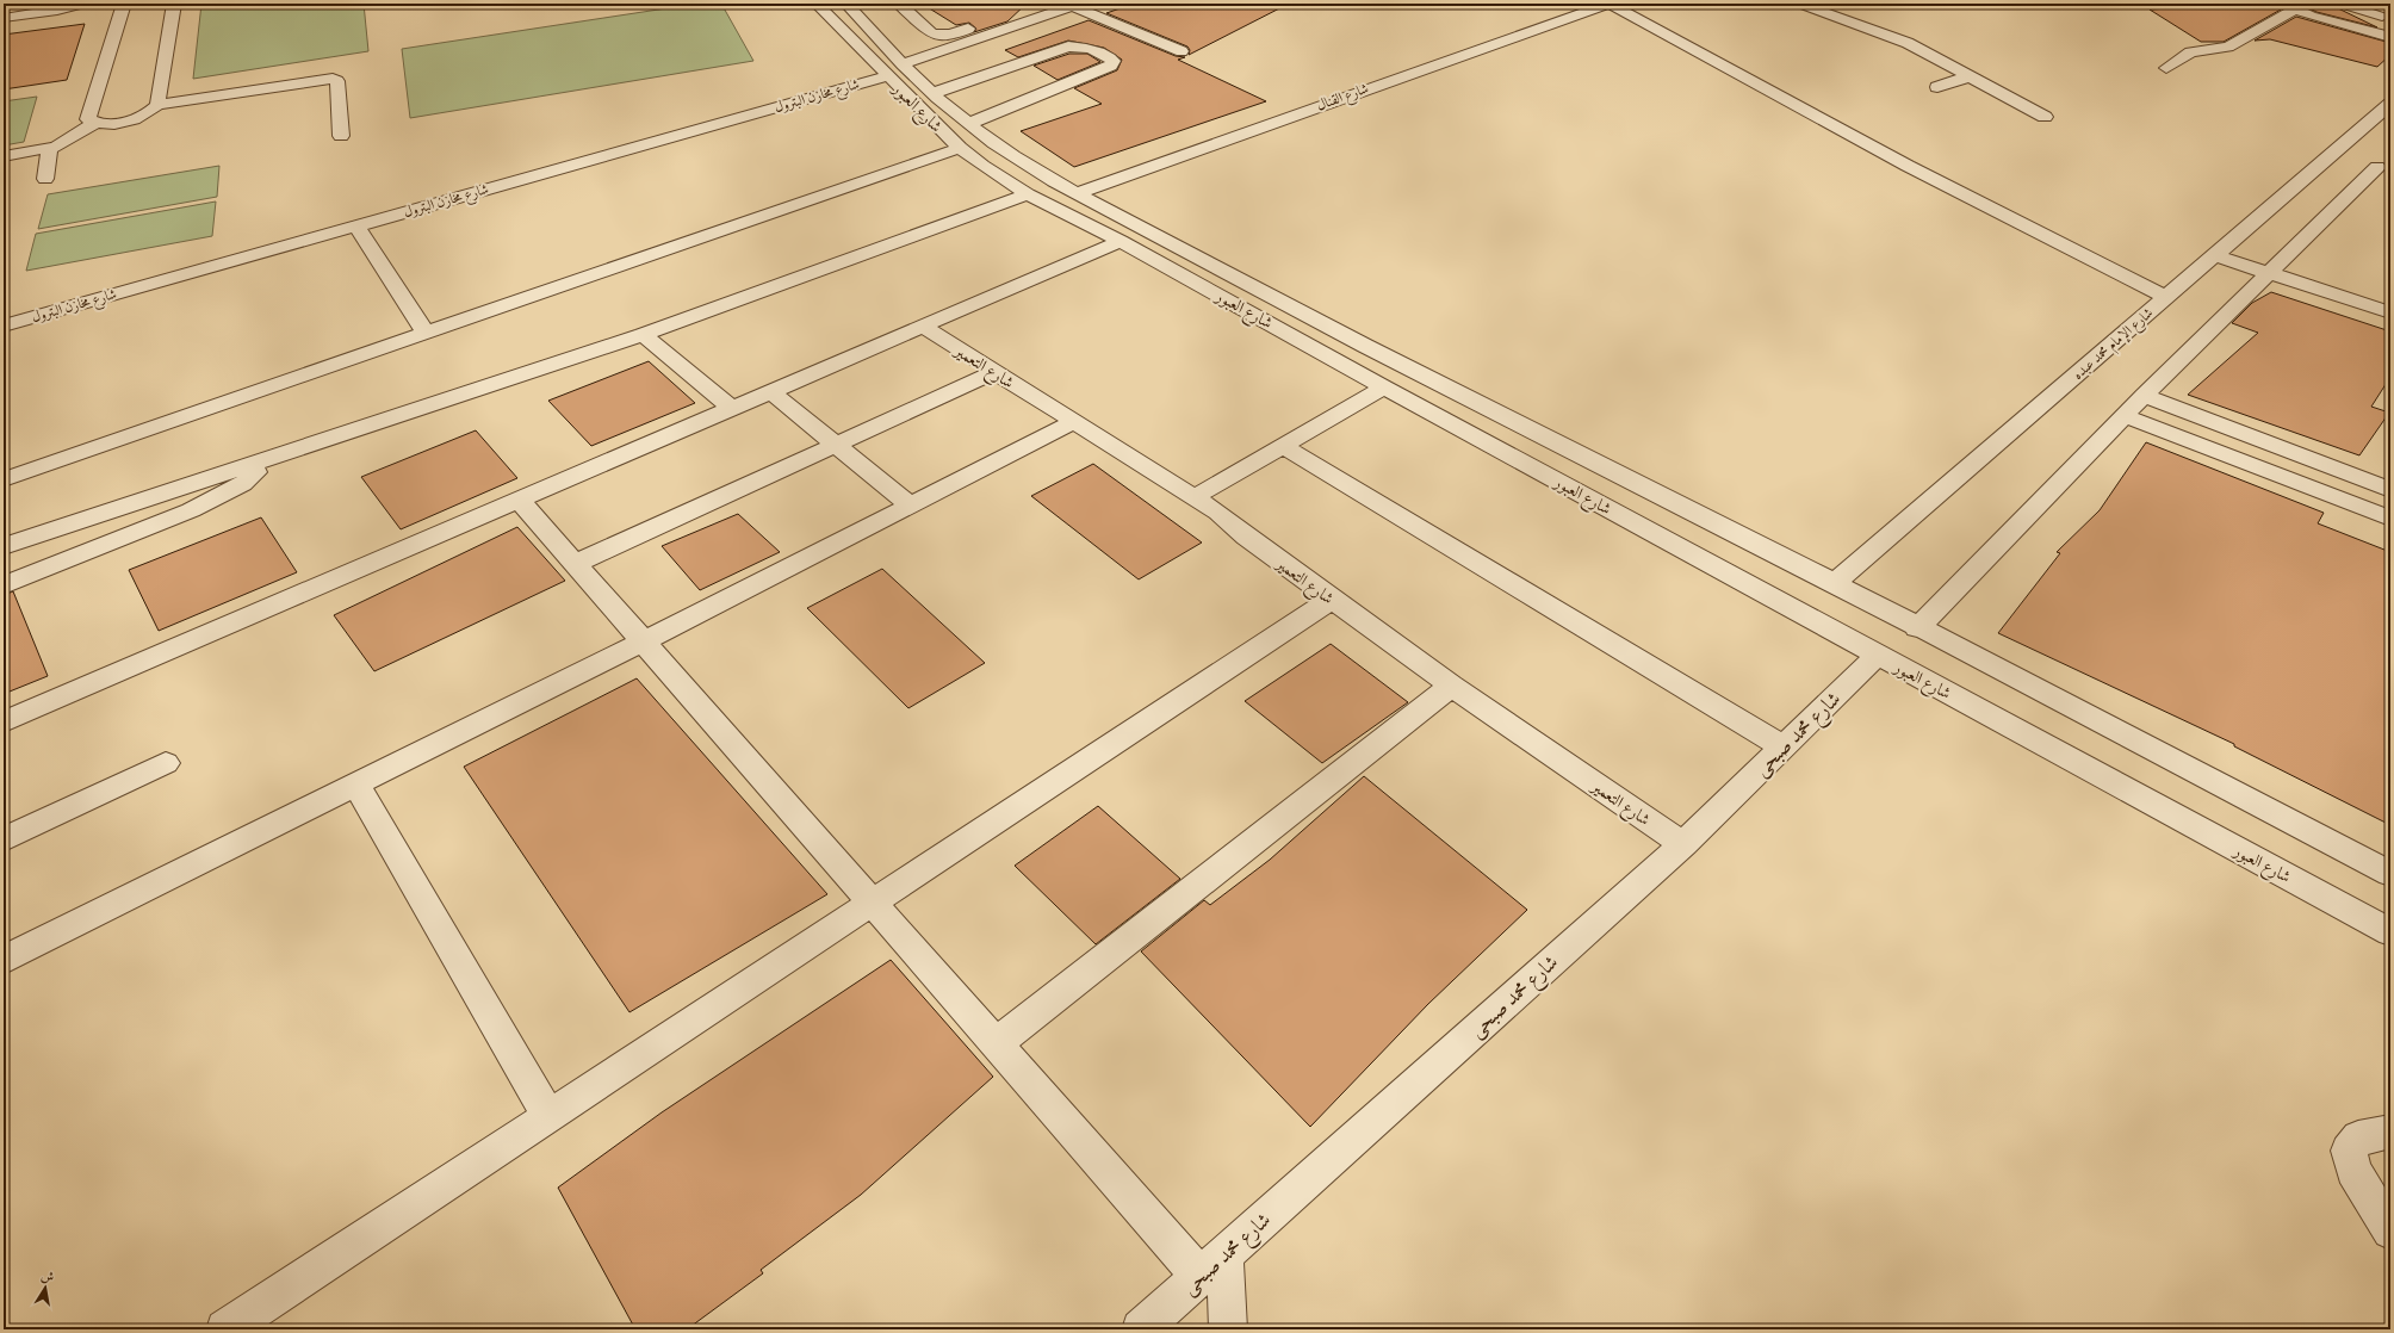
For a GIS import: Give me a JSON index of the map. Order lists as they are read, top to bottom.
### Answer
{
  "streets": {
    "street": [
      "شارع مخازن البترول",
      "شارع القنال",
      "شارع العبور",
      "شارع الإمام محمد عبده",
      "شارع التعمير",
      "شارع محمد صبحى"
    ]
  },
  "crossings": [
    ["شارع مخازن البترول", "شارع العبور"],
    ["شارع القنال", "شارع العبور"],
    ["شارع العبور", "شارع الإمام محمد عبده"],
    ["شارع العبور", "شارع محمد صبحى"],
    ["شارع التعمير", "شارع محمد صبحى"]
  ],
  "north": "top"
}
